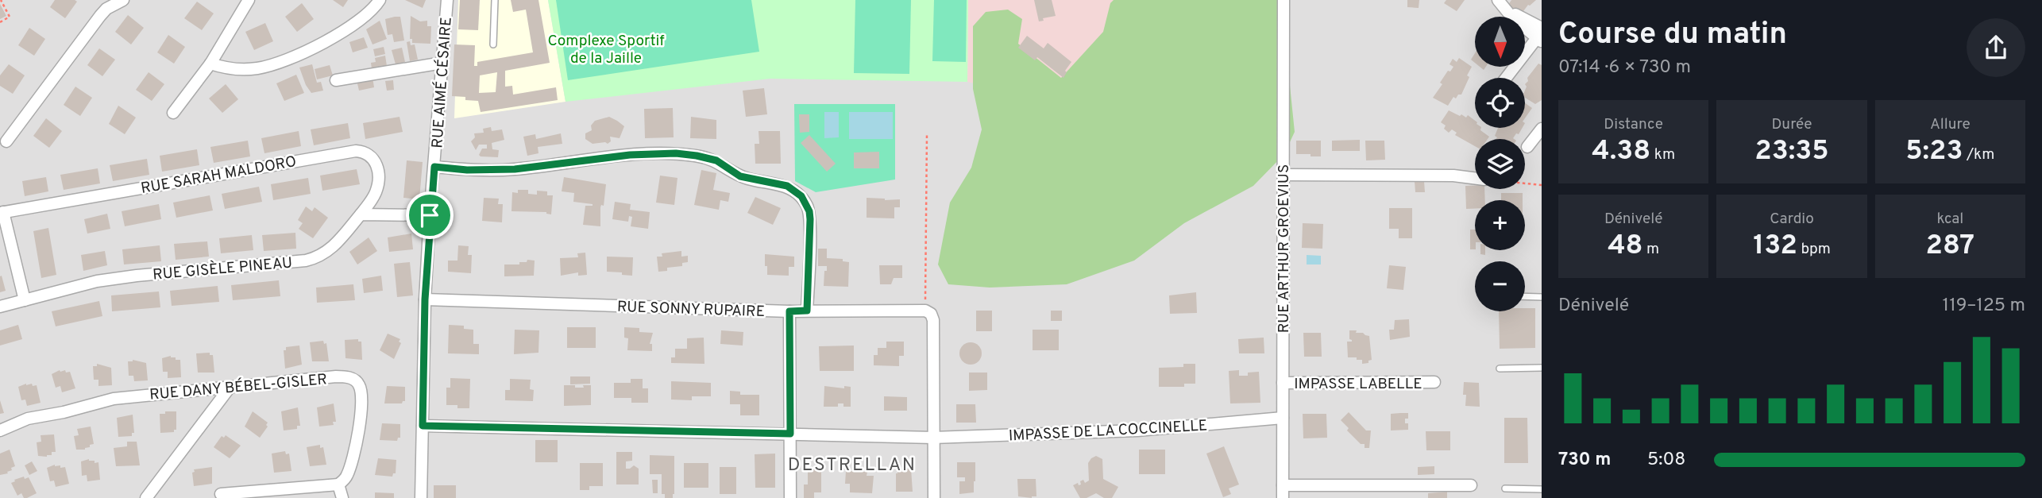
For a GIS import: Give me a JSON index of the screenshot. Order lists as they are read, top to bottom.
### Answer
{
  "streets": {
    "street": [
      "RUE AIMÉ CÉSAIRE",
      "RUE SARAH MALDORO",
      "RUE ARTHUR GROEVIUS",
      "RUE GISÈLE PINEAU",
      "RUE SONNY RUPAIRE",
      "IMPASSE LABELLE",
      "RUE DANY BÉBEL-GISLER",
      "IMPASSE DE LA COCCINELLE"
    ]
  },
  "crossings": [
    ["RUE AIMÉ CÉSAIRE", "RUE SONNY RUPAIRE"],
    ["RUE AIMÉ CÉSAIRE", "IMPASSE DE LA COCCINELLE"],
    ["RUE SARAH MALDORO", "RUE GISÈLE PINEAU"],
    ["RUE ARTHUR GROEVIUS", "IMPASSE LABELLE"],
    ["RUE ARTHUR GROEVIUS", "IMPASSE DE LA COCCINELLE"]
  ],
  "districts": ["DESTRELLAN"],
  "parks": ["Complexe Sportif de la Jaille"],
  "north": "bottom",
  "page": {
    "heading": ["Course du matin", "07:14 · 6 × 730 m"],
    "map_buttons": ["+", "−"],
    "stats": [
      ["Distance", "4.38 km"],
      ["Durée", "23:35"],
      ["Allure", "5:23 /km"],
      ["Dénivelé", "48 m"],
      ["Cardio", "132 bpm"],
      ["kcal", "287"]
    ],
    "chart": ["Dénivelé", "119–125 m"],
    "list": [
      {
        "name": "730 m",
        "note": "5:08"
      }
    ]
  }
}
